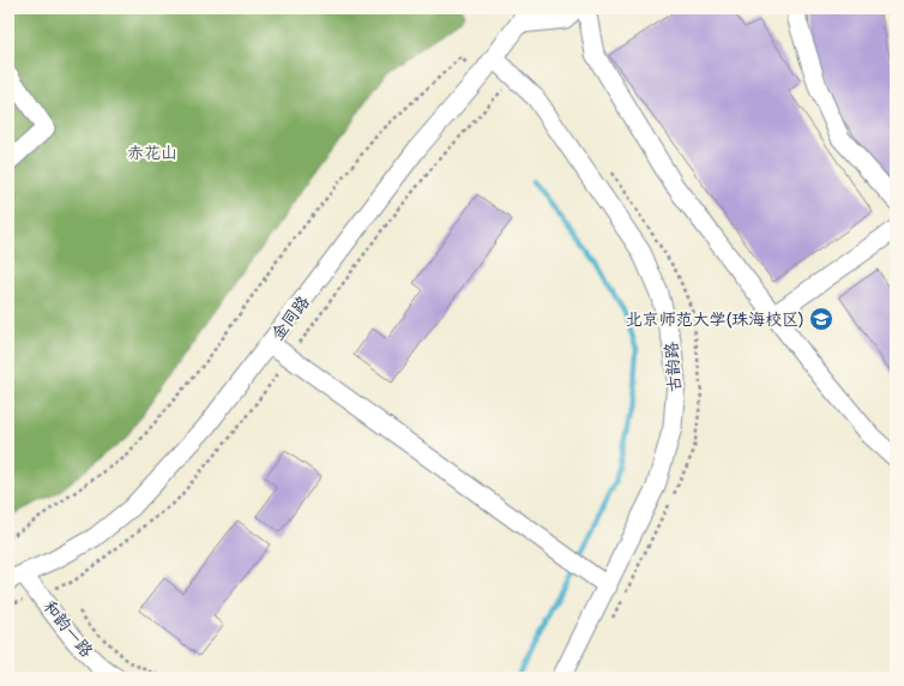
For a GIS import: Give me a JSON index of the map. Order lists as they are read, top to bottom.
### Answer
{
  "streets": {
    "street": ["金同路", "古韵路", "和韵一路"]
  },
  "crossings": [
    ["金同路", "古韵路"],
    ["金同路", "和韵一路"]
  ],
  "parks": ["赤花山"],
  "places": {
    "school or university": ["北京师范大学(珠海校区)"]
  }
}
